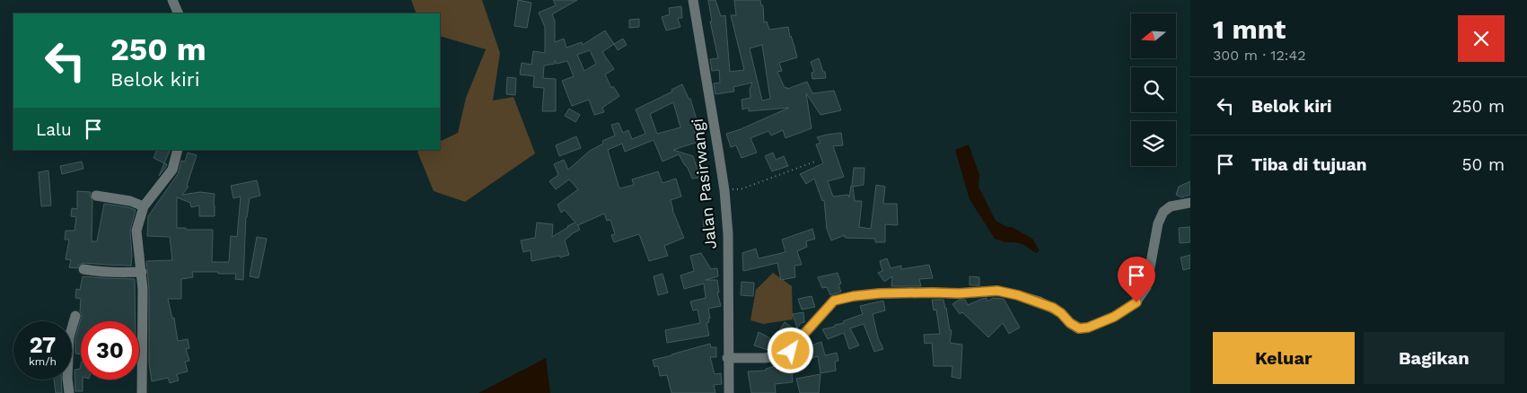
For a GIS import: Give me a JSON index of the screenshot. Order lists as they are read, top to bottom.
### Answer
{
  "streets": {
    "street": ["Jalan Pasirwangi"]
  },
  "north": "left",
  "page": {
    "heading": ["1 mnt", "300 m · 12:42"],
    "turn": ["250 m", "Belok kiri"],
    "list": [
      {
        "name": "Belok kiri",
        "value": "250 m"
      },
      {
        "name": "Tiba di tujuan",
        "value": "50 m"
      }
    ],
    "then": "Lalu",
    "speed": "27 km/h",
    "limit": "30",
    "buttons": ["Keluar", "Bagikan"]
  }
}
